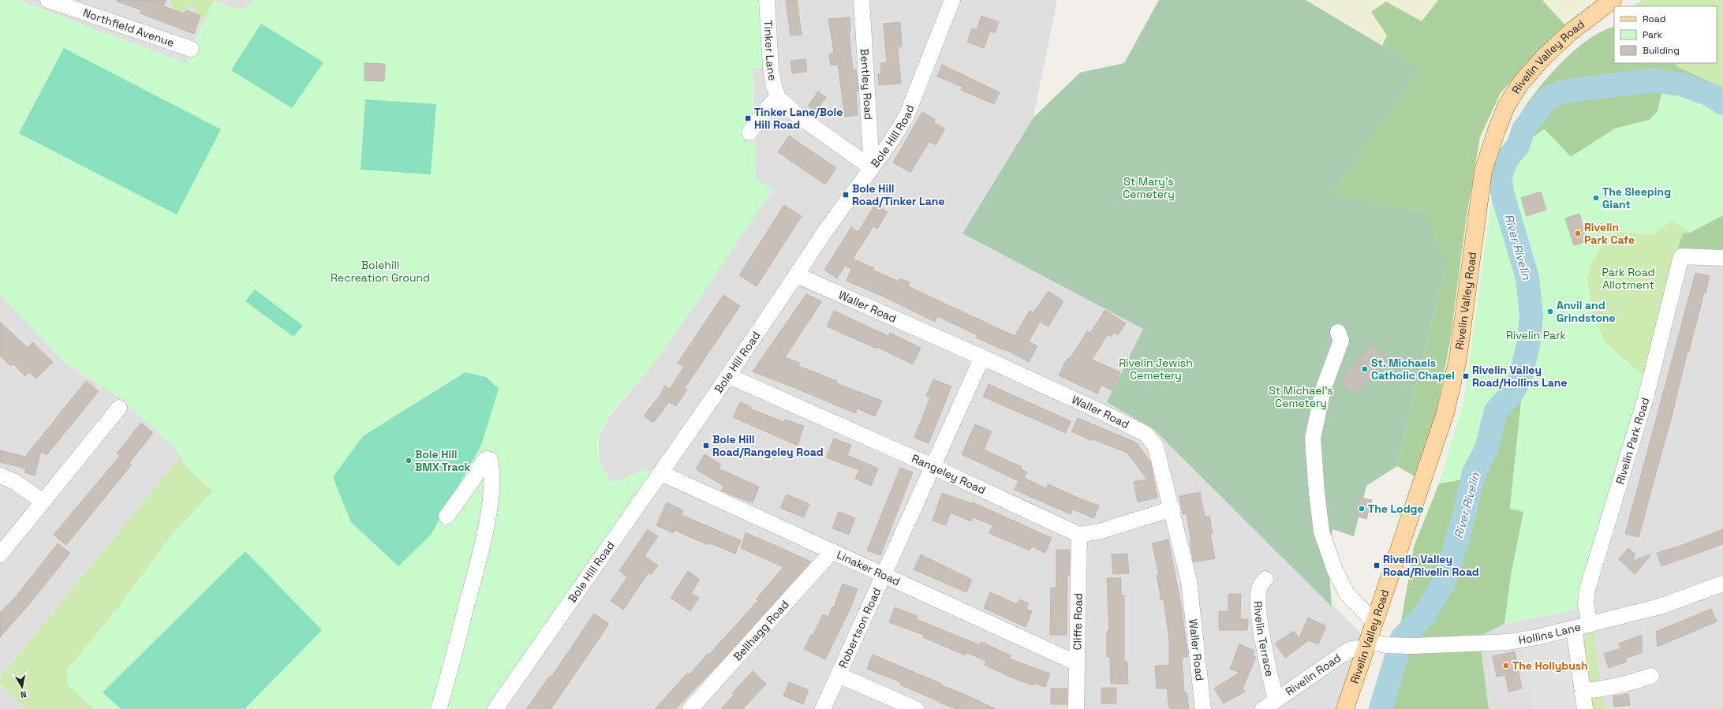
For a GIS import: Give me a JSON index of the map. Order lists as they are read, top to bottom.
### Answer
{
  "streets": {
    "main road": ["Rivelin Valley Road"],
    "street": [
      "Northfield Avenue",
      "Tinker Lane",
      "Bentley Road",
      "Bole Hill Road",
      "Waller Road",
      "Rivelin Park Road",
      "Rangeley Road",
      "Linaker Road",
      "Cliffe Road",
      "Robertson Road",
      "Bellhagg Road",
      "Hollins Lane",
      "Rivelin Terrace",
      "Rivelin Road"
    ]
  },
  "crossings": [
    ["Tinker Lane", "Bentley Road"],
    ["Tinker Lane", "Bole Hill Road"],
    ["Rivelin Valley Road", "Hollins Lane"],
    ["Rivelin Valley Road", "Rivelin Road"],
    ["Bentley Road", "Bole Hill Road"],
    ["Bole Hill Road", "Waller Road"],
    ["Bole Hill Road", "Rangeley Road"],
    ["Bole Hill Road", "Linaker Road"],
    ["Waller Road", "Robertson Road"],
    ["Rivelin Park Road", "Hollins Lane"],
    ["Rangeley Road", "Cliffe Road"],
    ["Rangeley Road", "Robertson Road"],
    ["Linaker Road", "Cliffe Road"],
    ["Linaker Road", "Robertson Road"],
    ["Linaker Road", "Bellhagg Road"],
    ["Hollins Lane", "Rivelin Road"],
    ["Rivelin Terrace", "Rivelin Road"]
  ],
  "water": ["River Rivelin"],
  "parks": [
    "St Mary's Cemetery",
    "Bolehill Recreation Ground",
    "Park Road Allotment",
    "Rivelin Park",
    "Rivelin Jewish Cemetery",
    "St Michael's Cemetery"
  ],
  "places": {
    "transit": [
      "Tinker Lane/Bole Hill Road",
      "Bole Hill Road/Tinker Lane",
      "Rivelin Valley Road/Hollins Lane",
      "Bole Hill Road/Rangeley Road",
      "Rivelin Valley Road/Rivelin Road"
    ],
    "other": [
      "The Sleeping Giant",
      "Rivelin Park Cafe",
      "Anvil and Grindstone",
      "St. Michaels Catholic Chapel",
      "Bole Hill BMX Track",
      "The Lodge",
      "The Hollybush"
    ]
  },
  "legend": ["Road", "Park", "Building"],
  "north": "bottom"
}
